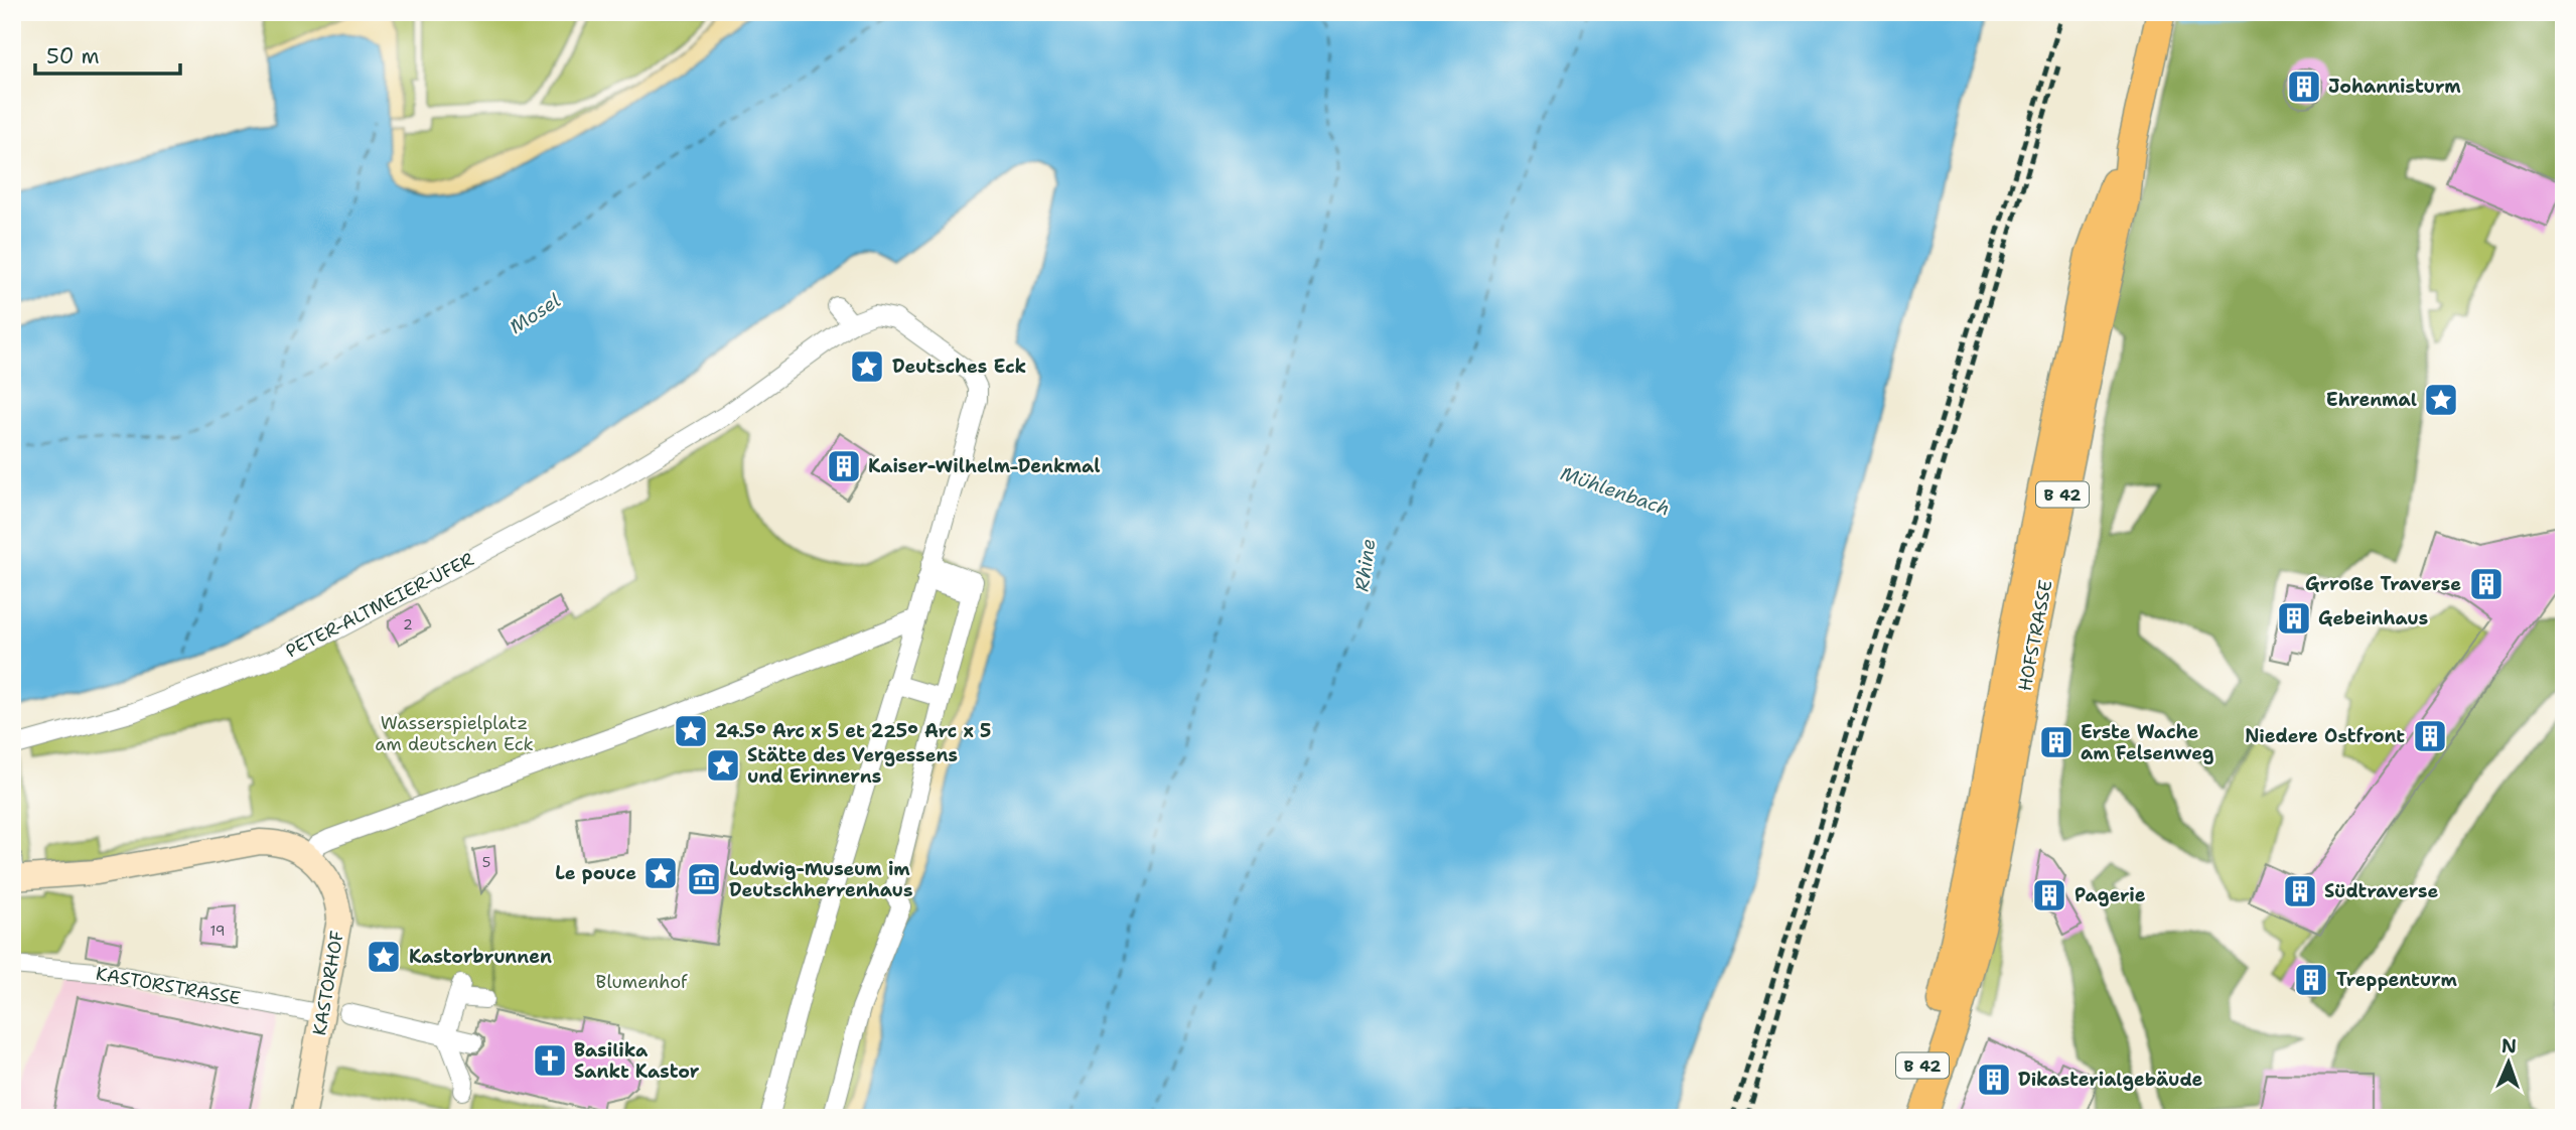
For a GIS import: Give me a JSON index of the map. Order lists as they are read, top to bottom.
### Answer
{
  "streets": {
    "main road": ["B 42", "HOFSTRASSE"],
    "street": ["PETER-ALTMEIER-UFER", "KASTORHOF", "KASTORSTRASSE"]
  },
  "crossings": [
    ["KASTORHOF", "KASTORSTRASSE"]
  ],
  "water": ["Mosel", "Mühlenbach", "Rhine"],
  "parks": ["Wasserspielplatz am deutschen Eck", "Blumenhof"],
  "places": {
    "building": [
      "Johannisturm",
      "Kaiser-Wilhelm-Denkmal",
      "Grroße Traverse",
      "Gebeinhaus",
      "Niedere Ostfront",
      "Erste Wache am Felsenweg",
      "Südtraverse",
      "Pagerie",
      "Treppenturm",
      "Dikasterialgebäude"
    ],
    "place": [
      "Deutsches Eck",
      "Ehrenmal",
      "24.5° Arc x 5 et 225° Arc x 5",
      "Stätte des Vergessens und Erinnerns",
      "Le pouce",
      "Kastorbrunnen"
    ],
    "museum": ["Ludwig-Museum im Deutschherrenhaus"],
    "church": ["Basilika Sankt Kastor"]
  },
  "house_numbers": ["2", "5", "19"],
  "scale_bar": "50 m",
  "north": "top"
}
